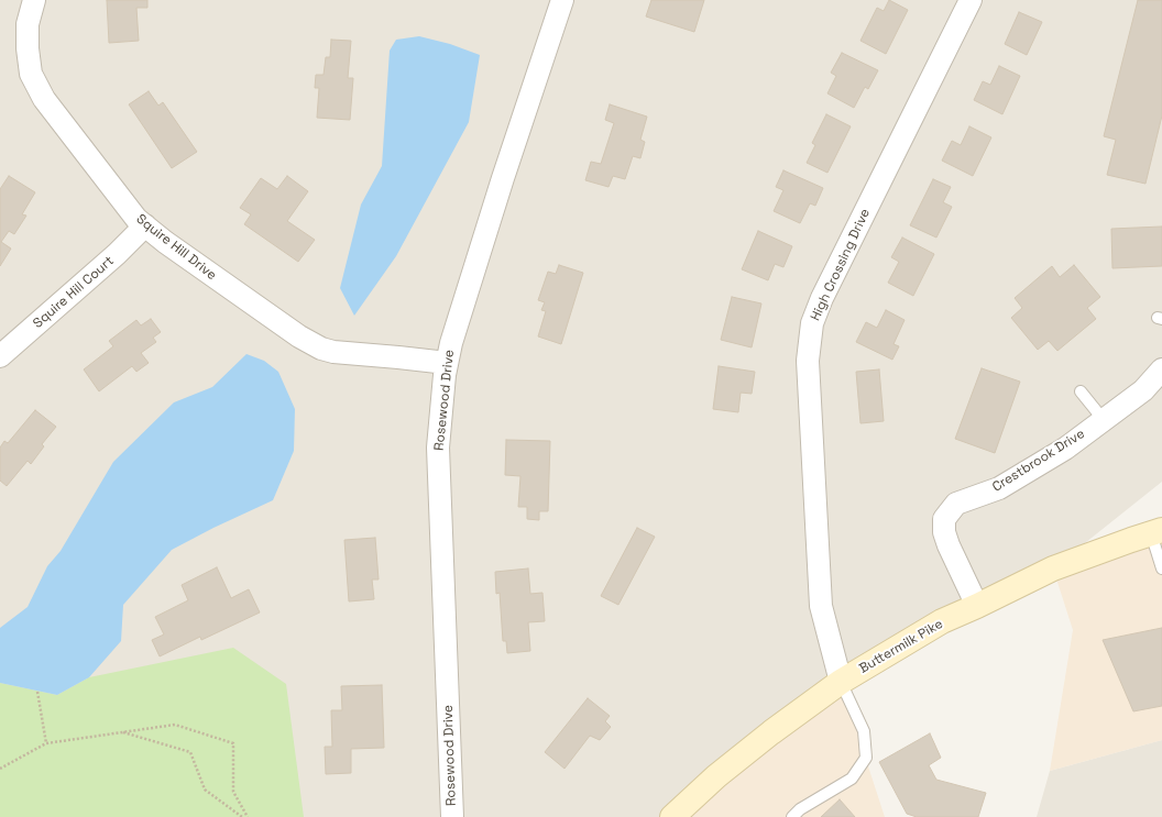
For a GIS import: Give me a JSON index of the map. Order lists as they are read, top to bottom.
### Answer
{
  "streets": {
    "main road": ["Buttermilk Pike"],
    "street": [
      "Squire Hill Drive",
      "High Crossing Drive",
      "Squire Hill Court",
      "Rosewood Drive",
      "Crestbrook Drive"
    ]
  },
  "crossings": [
    ["Squire Hill Drive", "Squire Hill Court"],
    ["Squire Hill Drive", "Rosewood Drive"],
    ["High Crossing Drive", "Buttermilk Pike"],
    ["Crestbrook Drive", "Buttermilk Pike"]
  ]
}
